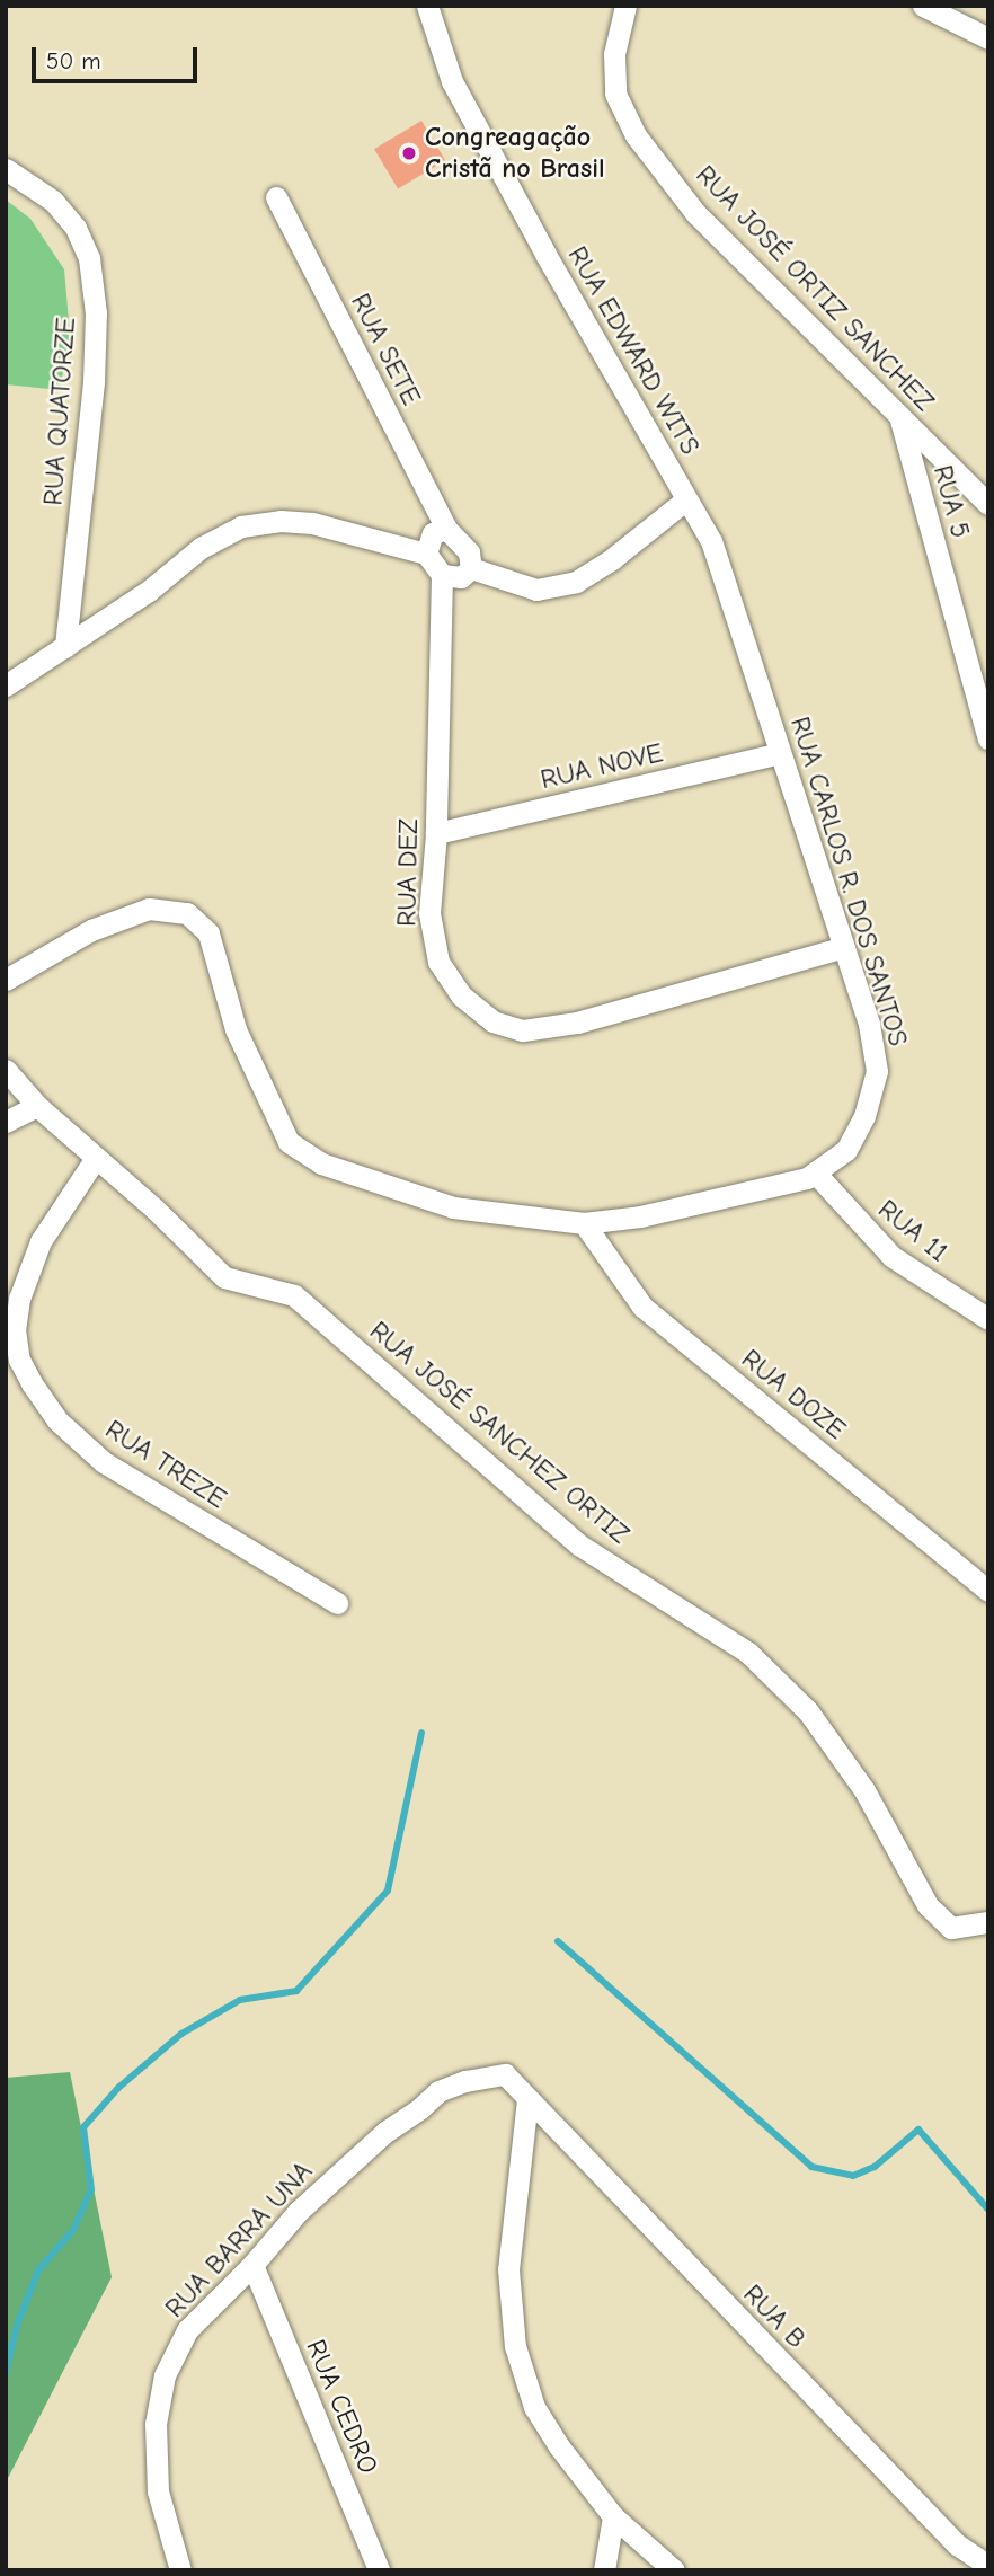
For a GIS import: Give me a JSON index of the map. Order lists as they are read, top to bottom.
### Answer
{
  "streets": {
    "street": [
      "RUA JOSÉ ORTIZ SANCHEZ",
      "RUA SETE",
      "RUA EDWARD WITS",
      "RUA QUATORZE",
      "RUA 5",
      "RUA NOVE",
      "RUA DEZ",
      "RUA CARLOS R. DOS SANTOS",
      "RUA 11",
      "RUA DOZE",
      "RUA JOSÉ SANCHEZ ORTIZ",
      "RUA TREZE",
      "RUA BARRA UNA",
      "RUA B",
      "RUA CEDRO"
    ]
  },
  "crossings": [
    ["RUA JOSÉ ORTIZ SANCHEZ", "RUA 5"],
    ["RUA SETE", "RUA EDWARD WITS"],
    ["RUA SETE", "RUA DEZ"],
    ["RUA EDWARD WITS", "RUA DEZ"],
    ["RUA EDWARD WITS", "RUA CARLOS R. DOS SANTOS"],
    ["RUA NOVE", "RUA DEZ"],
    ["RUA NOVE", "RUA CARLOS R. DOS SANTOS"],
    ["RUA DEZ", "RUA CARLOS R. DOS SANTOS"],
    ["RUA CARLOS R. DOS SANTOS", "RUA 11"],
    ["RUA CARLOS R. DOS SANTOS", "RUA DOZE"],
    ["RUA JOSÉ SANCHEZ ORTIZ", "RUA TREZE"],
    ["RUA BARRA UNA", "RUA B"],
    ["RUA BARRA UNA", "RUA CEDRO"]
  ],
  "places": ["Congreagação Cristã no Brasil"],
  "scale_bar": "50 m"
}
